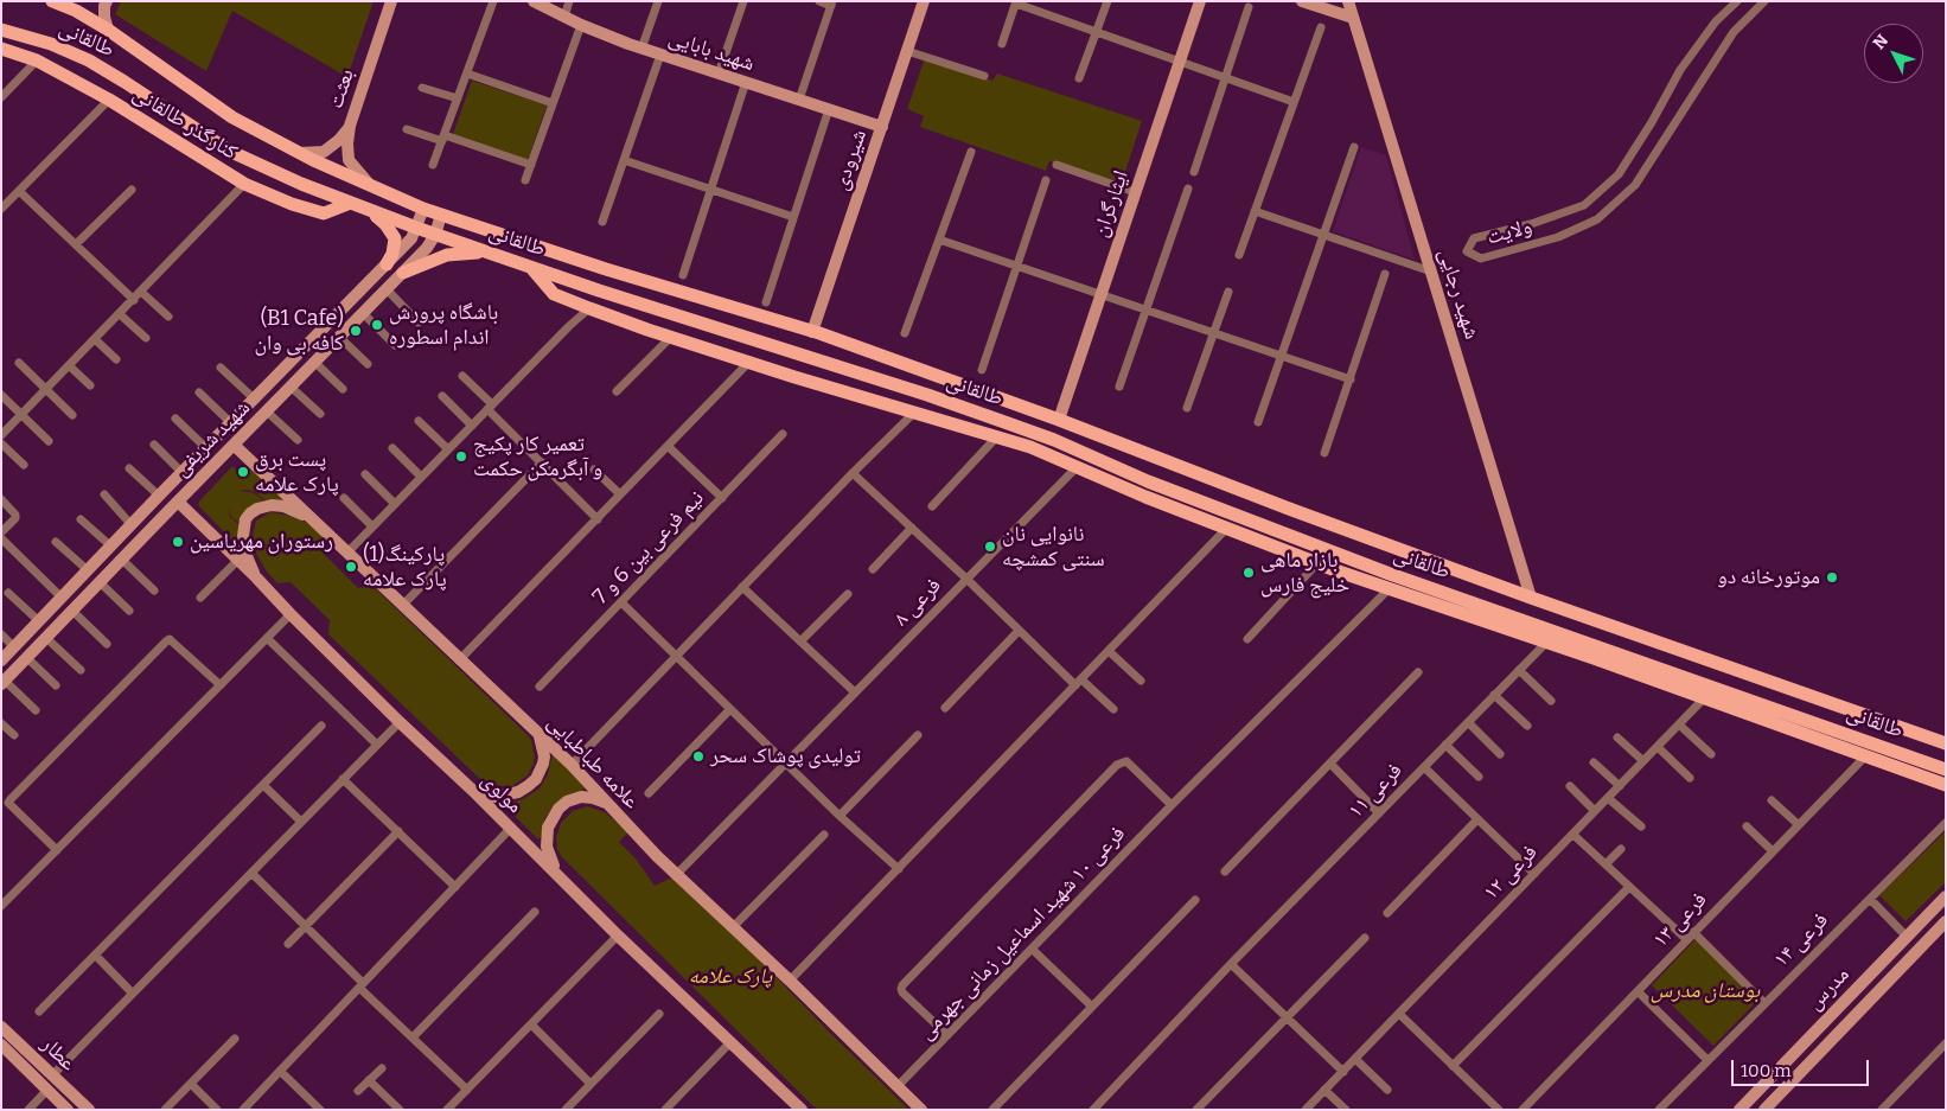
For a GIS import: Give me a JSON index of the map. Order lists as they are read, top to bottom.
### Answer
{
  "streets": {
    "main road": ["طالقانی", "کنارگذر طالقانی"],
    "street": [
      "شهید بابایی",
      "بعثت",
      "شیرودی",
      "ایثارگران",
      "ولایت",
      "شهید رجایی",
      "شهید شریفی",
      "نیم فرعی بین 6 و 7",
      "فرعی ۸",
      "علامه طباطبایی",
      "فرعی ۱۱",
      "مولوی",
      "فرعی ۱۲",
      "فرعی ۱۳",
      "فرعی ۱۰ شهید اسماعیل زمانی جهرمی",
      "فرعی ۱۴",
      "مدرس",
      "عطار"
    ]
  },
  "crossings": [
    ["طالقانی", "بعثت"],
    ["طالقانی", "کنارگذر طالقانی"],
    ["طالقانی", "شیرودی"],
    ["طالقانی", "ایثارگران"],
    ["طالقانی", "شهید رجایی"],
    ["طالقانی", "شهید شریفی"],
    ["شهید بابایی", "شیرودی"],
    ["شهید شریفی", "علامه طباطبایی"],
    ["شهید شریفی", "مولوی"],
    ["فرعی ۸", "علامه طباطبایی"],
    ["علامه طباطبایی", "فرعی ۱۰ شهید اسماعیل زمانی جهرمی"]
  ],
  "parks": ["پارک علامه", "بوستان مدرس"],
  "places": [
    "باشگاه پرورش اندام اسطوره",
    "(B1 Cafe) کافه بی وان",
    "تعمیر کار پکیج و آبگرمکن حکمت",
    "پست برق پارک علامه",
    "رستوران مهریاسین",
    "نانوایی نان سنتی کمشچه",
    "پارکینگ(1) پارک علامه",
    "بازار ماهی خلیج فارس",
    "موتورخانه دو",
    "تولیدی پوشاک سحر"
  ],
  "scale_bar": "100 m",
  "north": "top left"
}
